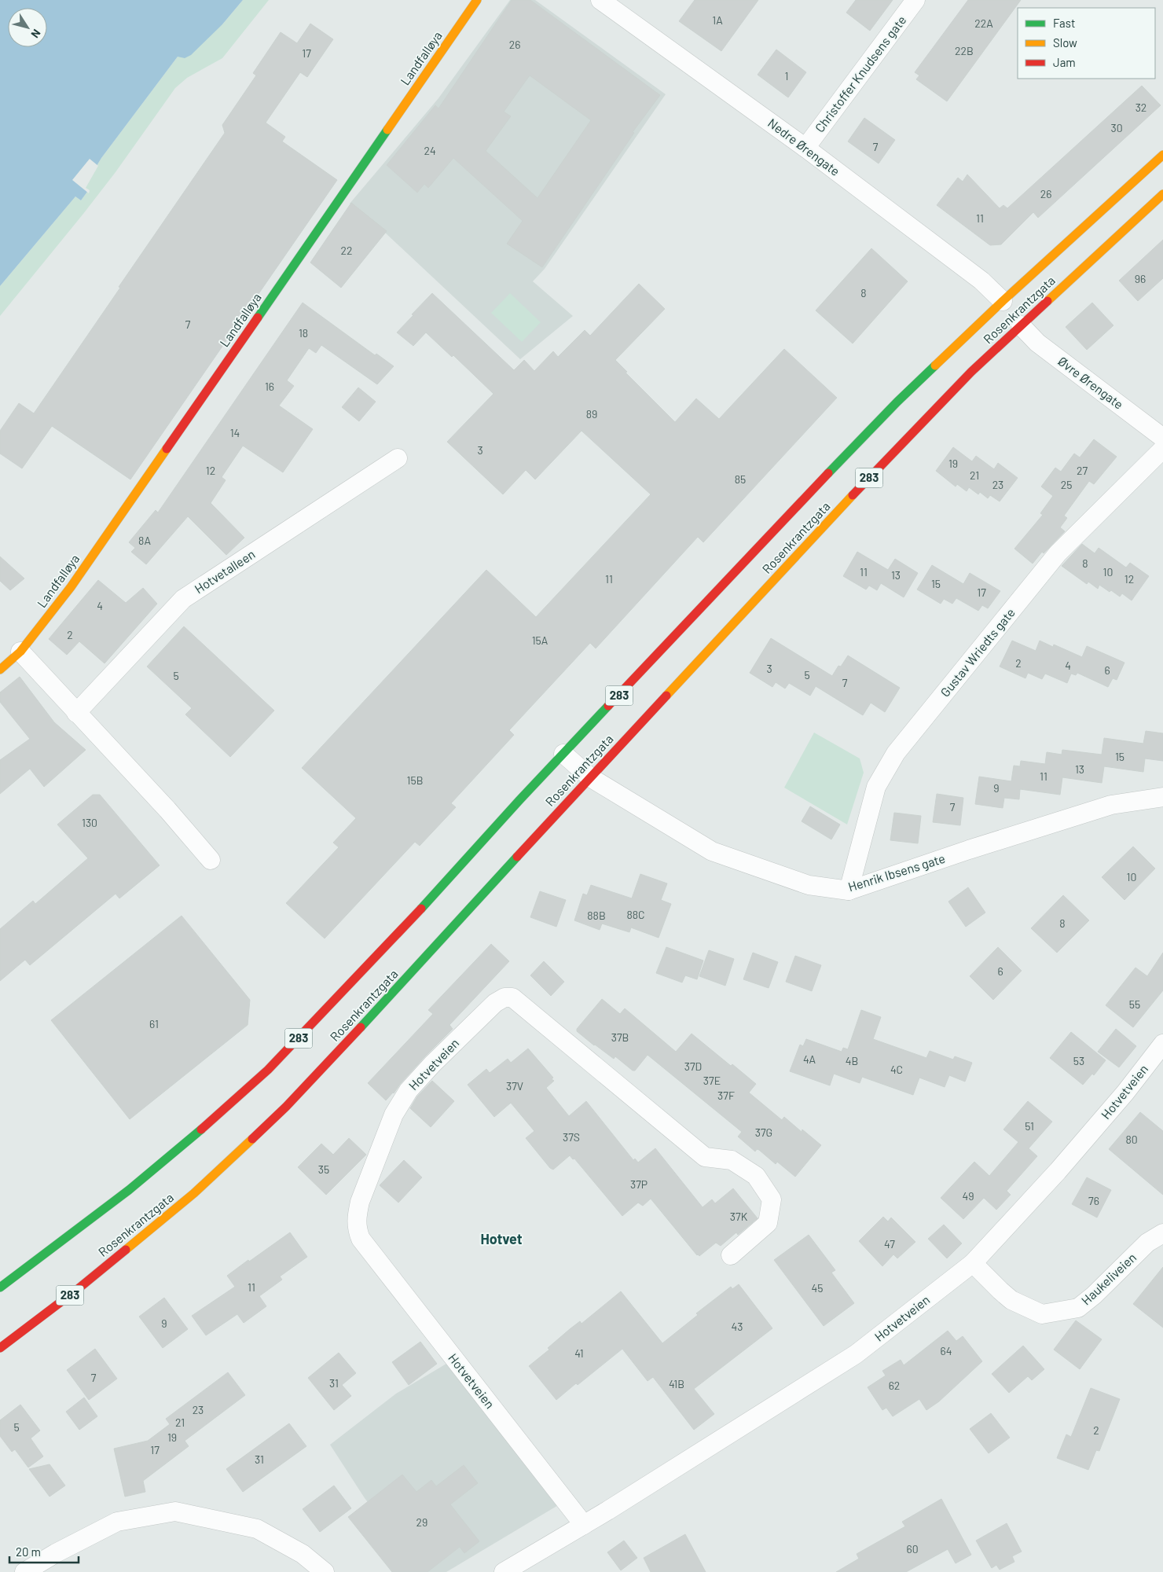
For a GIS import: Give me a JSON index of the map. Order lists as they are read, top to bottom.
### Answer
{
  "streets": {
    "main road": ["Landfalløya", "Rosenkrantzgata", "283"],
    "street": [
      "Christoffer Knudsens gate",
      "Nedre Ørengate",
      "Øvre Ørengate",
      "Hotvetalleen",
      "Gustav Wriedts gate",
      "Henrik Ibsens gate",
      "Hotvetveien",
      "Haukeliveien"
    ]
  },
  "crossings": [
    ["Christoffer Knudsens gate", "Nedre Ørengate"],
    ["Nedre Ørengate", "Rosenkrantzgata"],
    ["Rosenkrantzgata", "Øvre Ørengate"],
    ["Rosenkrantzgata", "Henrik Ibsens gate"],
    ["Gustav Wriedts gate", "Henrik Ibsens gate"],
    ["Hotvetveien", "Haukeliveien"]
  ],
  "districts": ["Hotvet"],
  "house_numbers": [
    "1A",
    "22A",
    "26",
    "22B",
    "17",
    "1",
    "32",
    "30",
    "7",
    "24",
    "26",
    "11",
    "22",
    "96",
    "8",
    "7",
    "18",
    "16",
    "89",
    "14",
    "3",
    "19",
    "12",
    "27",
    "21",
    "85",
    "23",
    "25",
    "8A",
    "8",
    "11",
    "10",
    "13",
    "11",
    "12",
    "15",
    "17",
    "4",
    "2",
    "15A",
    "2",
    "4",
    "3",
    "6",
    "5",
    "5",
    "7",
    "15",
    "13",
    "11",
    "15B",
    "9",
    "7",
    "130",
    "10",
    "88C",
    "88B",
    "8",
    "6",
    "55",
    "61",
    "37B",
    "4A",
    "4B",
    "53",
    "37D",
    "4C",
    "37E",
    "37V",
    "37F",
    "51",
    "37G",
    "37S",
    "80",
    "35",
    "37P",
    "49",
    "76",
    "37K",
    "47",
    "11",
    "45",
    "9",
    "43",
    "64",
    "41",
    "7",
    "31",
    "41B",
    "62",
    "23",
    "21",
    "5",
    "2",
    "19",
    "17",
    "31",
    "29",
    "60"
  ],
  "legend": ["Fast", "Slow", "Jam"],
  "scale_bar": "20 m",
  "north": "bottom right"
}
